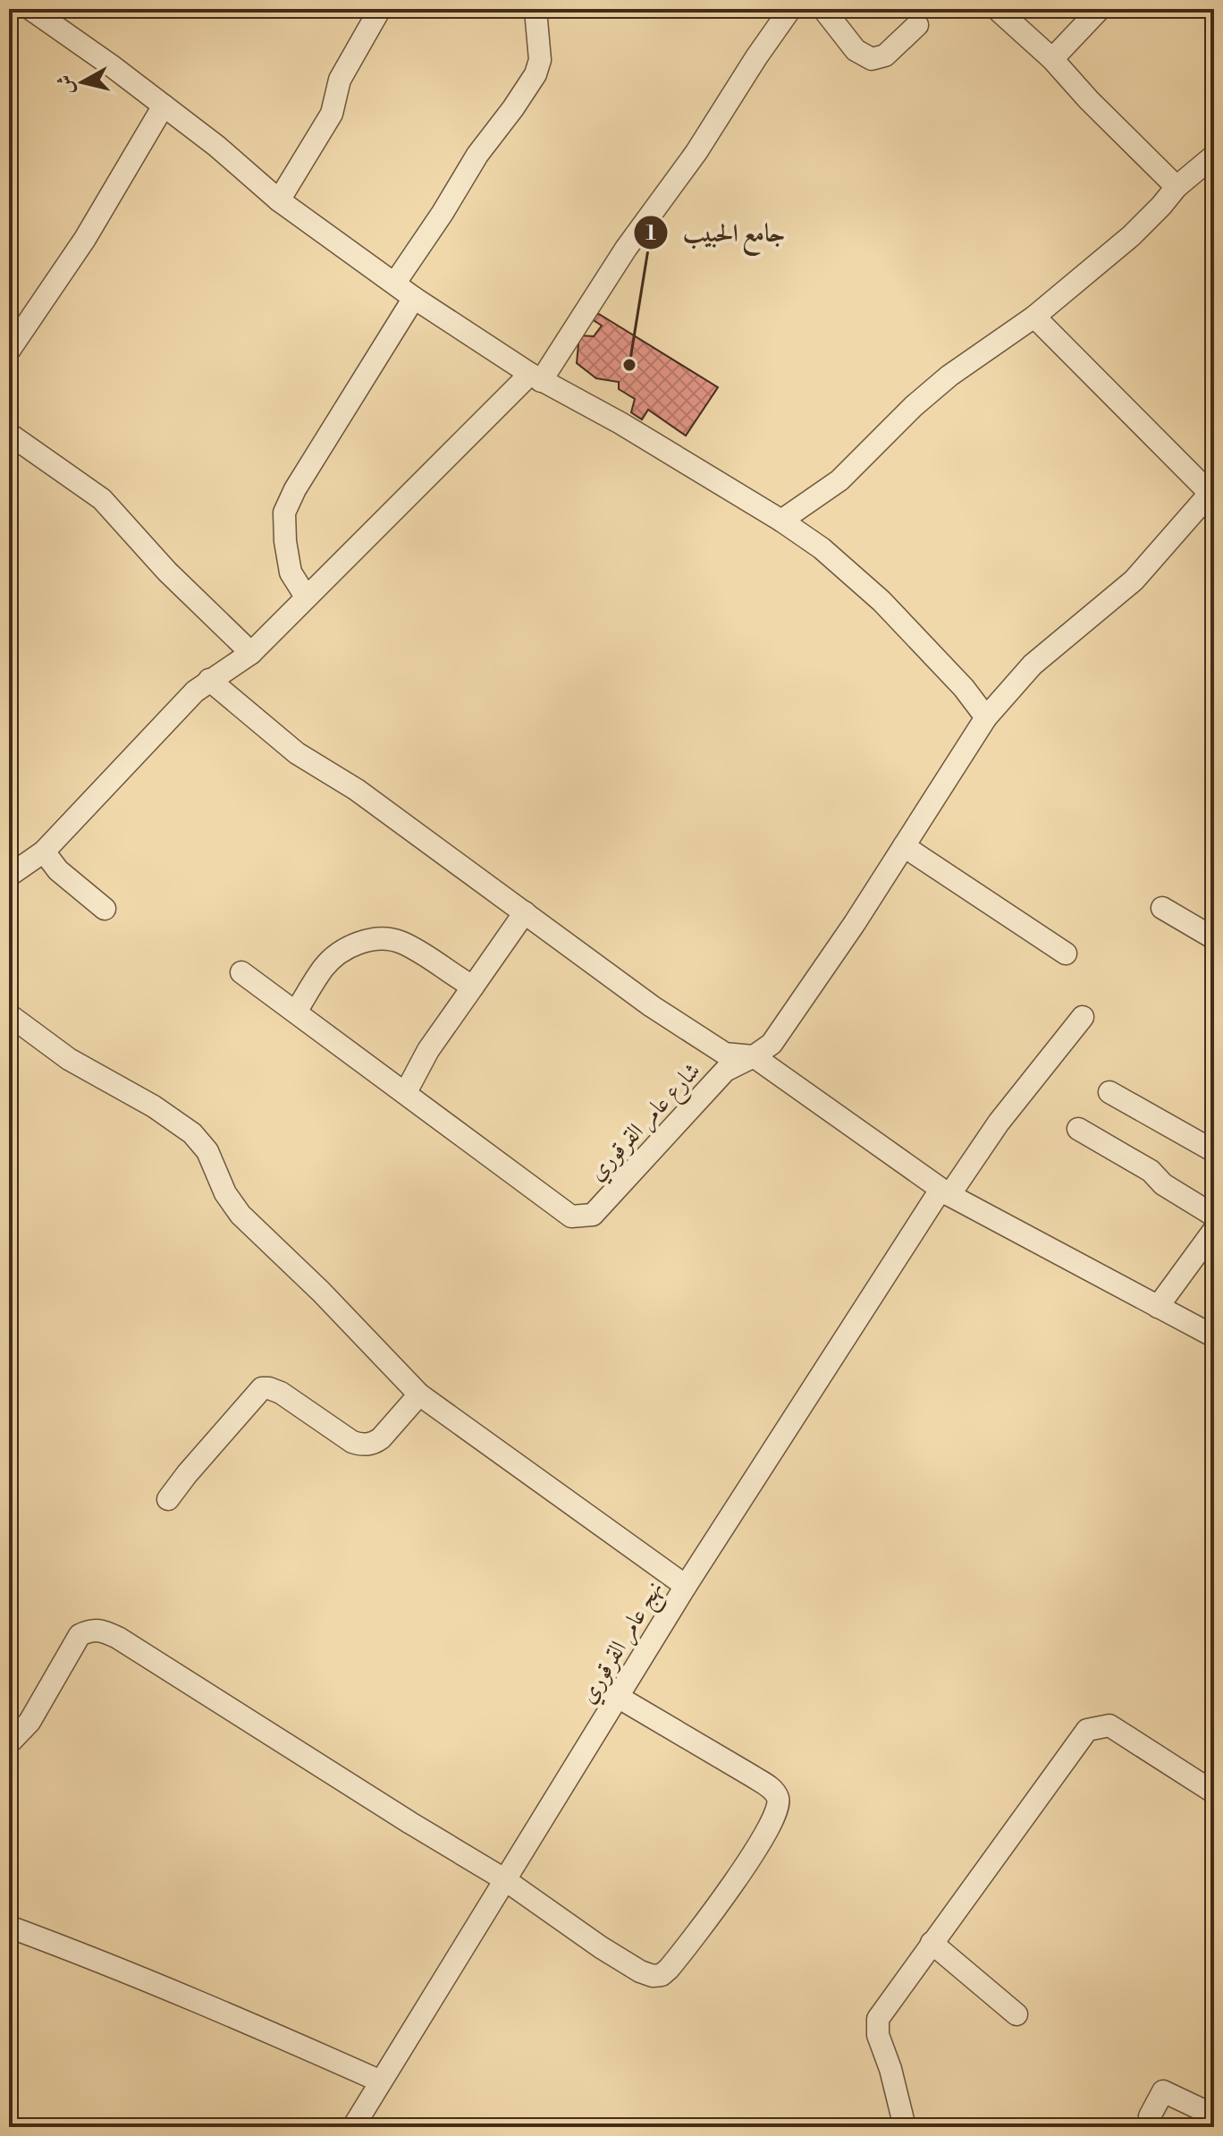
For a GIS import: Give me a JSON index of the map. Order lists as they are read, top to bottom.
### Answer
{
  "streets": {
    "street": ["شارع عامر القرقوري", "نهج عامر القرقوري"]
  },
  "places": ["جامع الحبيب"],
  "north": "left"
}
